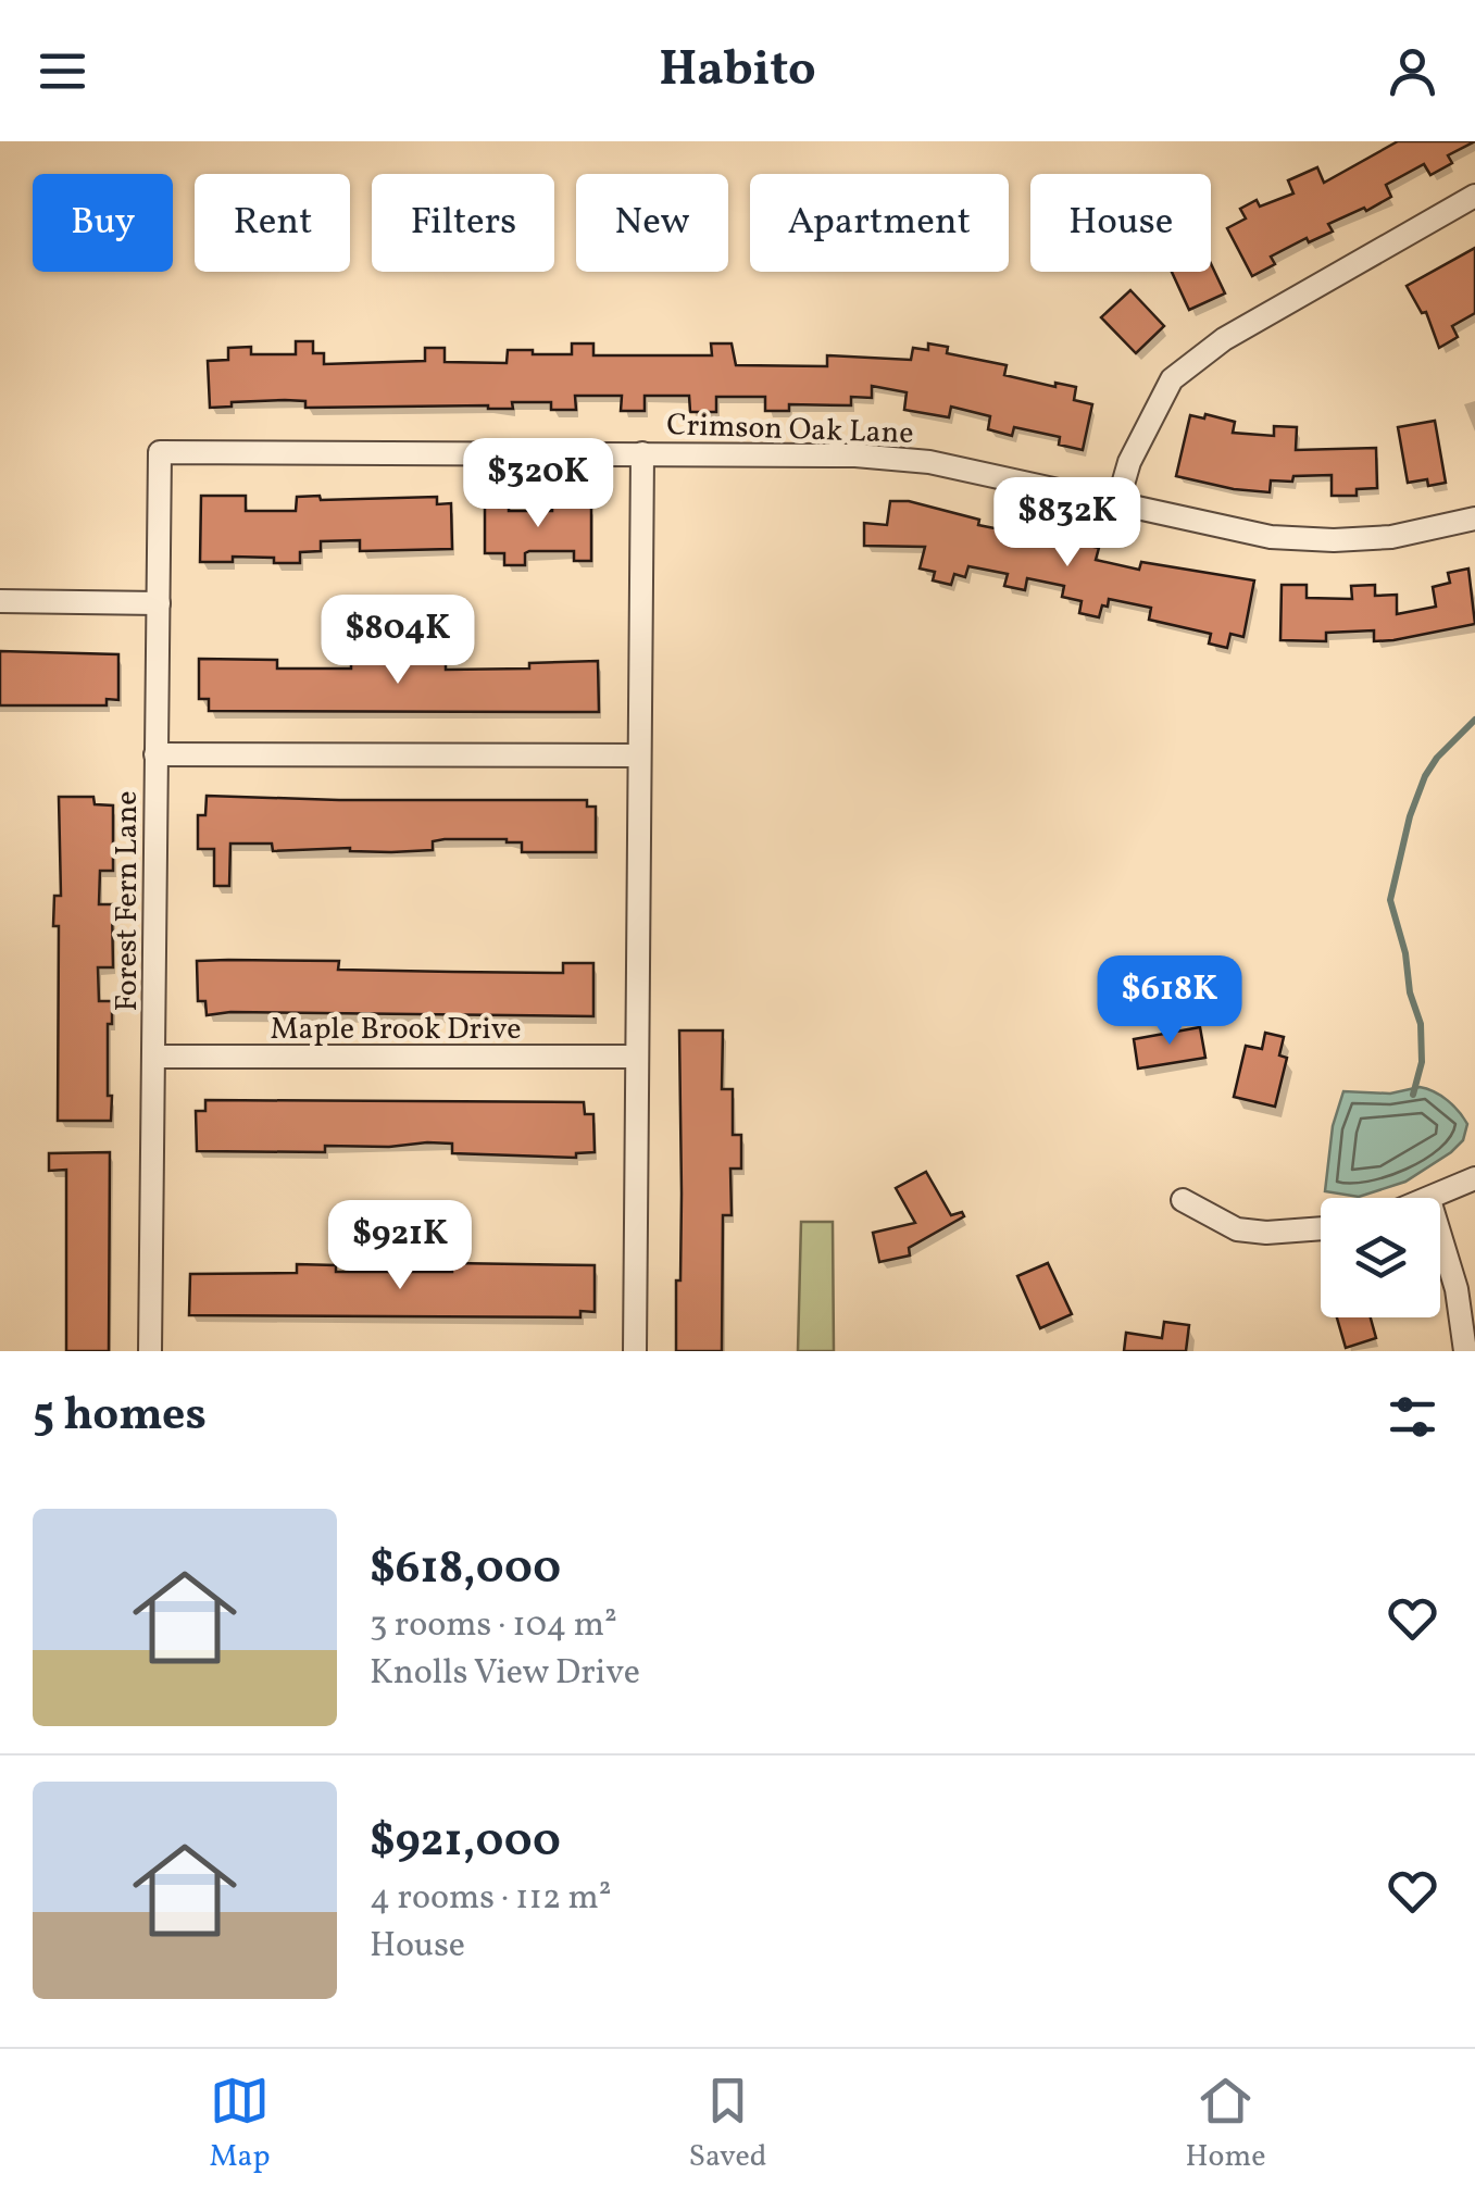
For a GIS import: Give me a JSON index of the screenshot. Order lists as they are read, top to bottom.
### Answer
{
  "streets": {
    "street": ["Crimson Oak Lane", "Forest Fern Lane", "Maple Brook Drive"]
  },
  "crossings": [
    ["Crimson Oak Lane", "Forest Fern Lane"],
    ["Forest Fern Lane", "Maple Brook Drive"]
  ],
  "page": {
    "header": "Habito",
    "chip": [
      "Buy",
      "Rent",
      "Filters",
      "New",
      "Apartment",
      "House"
    ],
    "price": [
      "$320K",
      "$832K",
      "$804K",
      "$618K",
      "$921K"
    ],
    "heading": "5 homes",
    "list": [
      {
        "name": "$618,000",
        "note": "3 rooms · 104 m² · Knolls View Drive"
      },
      {
        "name": "$921,000",
        "note": "4 rooms · 112 m² · House"
      }
    ],
    "tabs": ["Map", "Saved", "Home"]
  }
}
